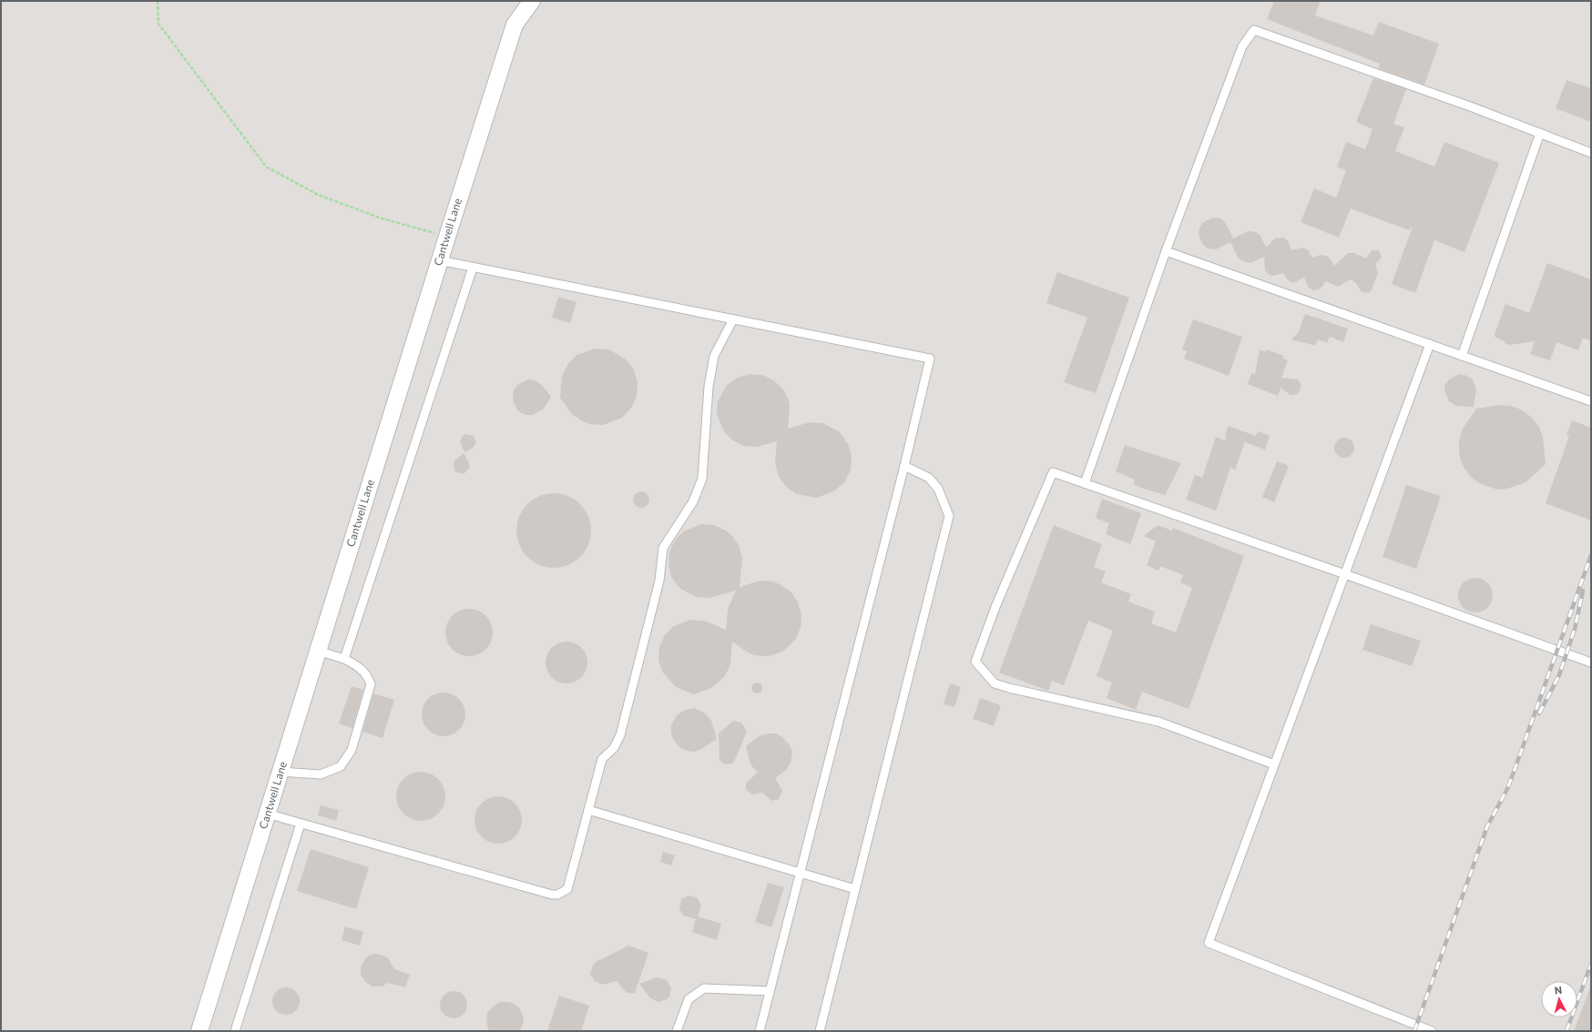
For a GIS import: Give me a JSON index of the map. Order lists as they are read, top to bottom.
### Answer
{
  "streets": {
    "street": ["Cantwell Lane"]
  },
  "north": "top"
}
